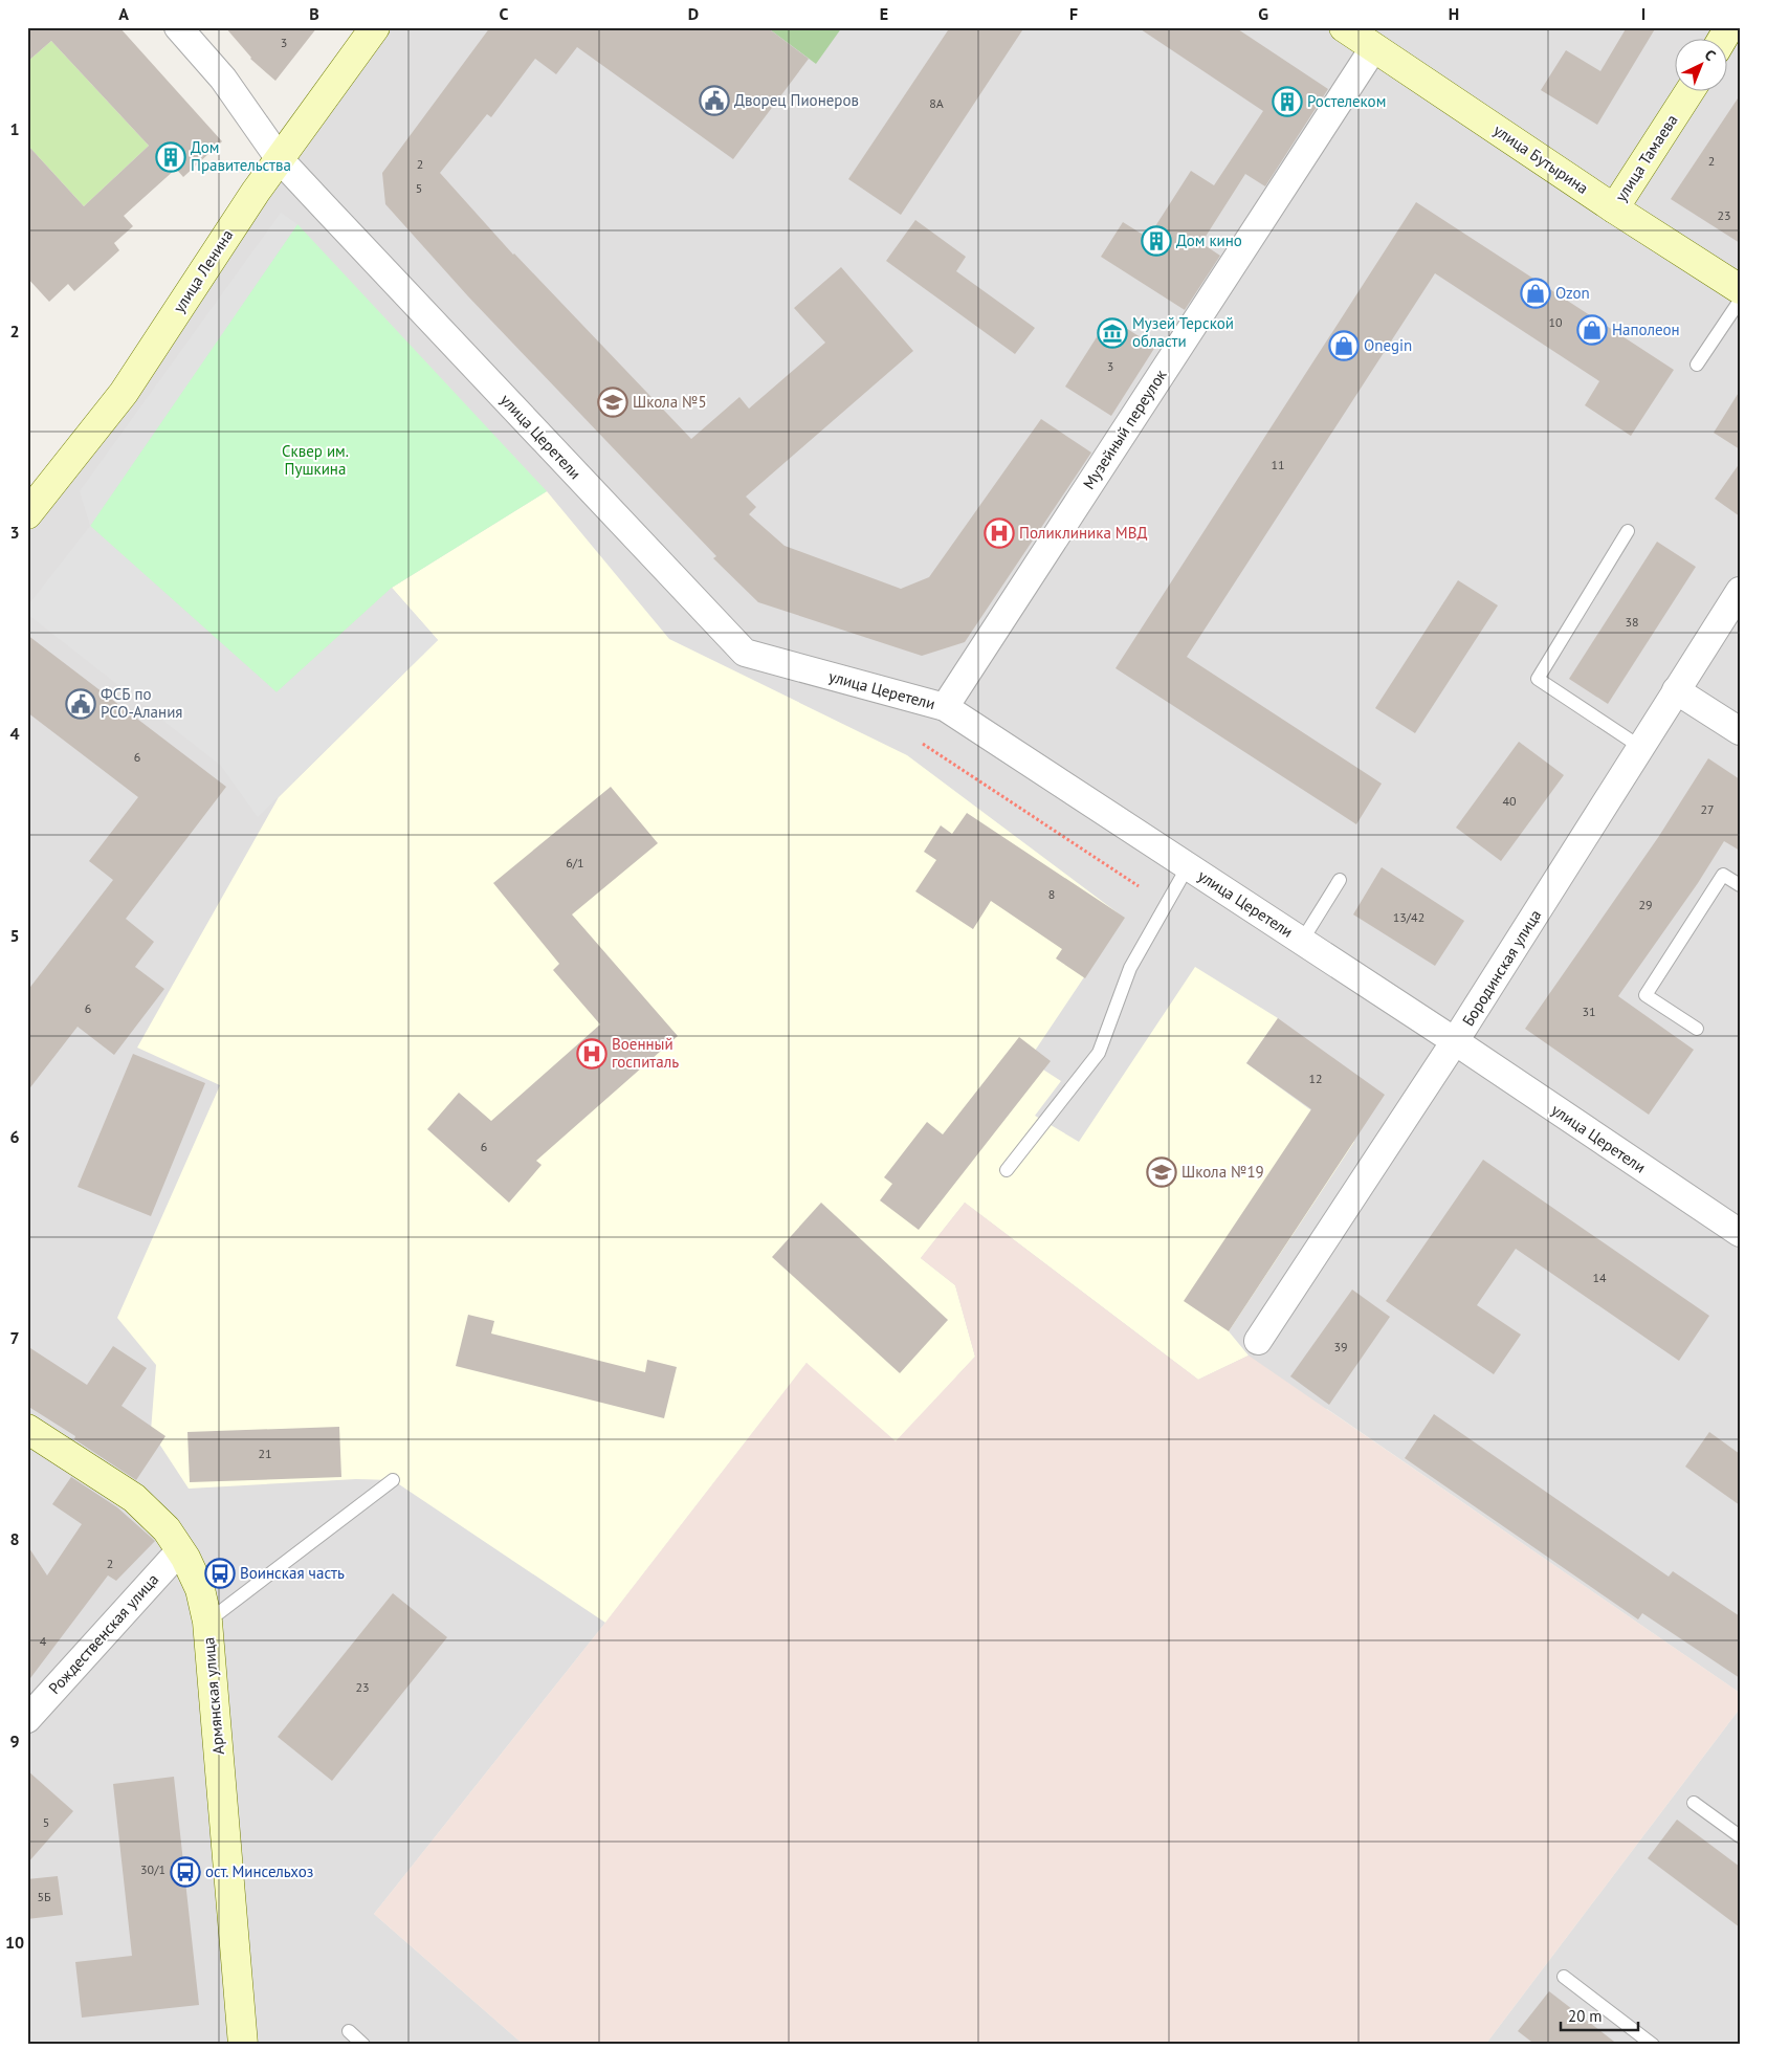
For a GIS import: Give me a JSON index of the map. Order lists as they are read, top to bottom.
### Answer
{
  "streets": {
    "main road": [
      "улица Тамаева",
      "улица Бутырина",
      "улица Ленина",
      "Армянская улица"
    ],
    "street": [
      "Музейный переулок",
      "улица Церетели",
      "Бородинская улица",
      "Рождественская улица"
    ]
  },
  "crossings": [
    ["улица Тамаева", "улица Бутырина"],
    ["улица Бутырина", "Музейный переулок"],
    ["улица Ленина", "улица Церетели"],
    ["Музейный переулок", "улица Церетели"],
    ["улица Церетели", "Бородинская улица"],
    ["Рождественская улица", "Армянская улица"]
  ],
  "parks": ["Сквер им. Пушкина"],
  "places": {
    "public building": ["Дворец Пионеров", "ФСБ по РСО-Алания"],
    "building": ["Ростелеком", "Дом Правительства", "Дом кино"],
    "shop": ["Ozon", "Наполеон", "Onegin"],
    "museum": ["Музей Терской области"],
    "school or university": ["Школа №5", "Школа №19"],
    "hospital": ["Поликлиника МВД", "Военный госпиталь"],
    "bus stop": ["Воинская часть", "ост. Минсельхоз"]
  },
  "house_numbers": [
    "3",
    "8А",
    "2",
    "2",
    "5",
    "23",
    "10",
    "3",
    "11",
    "38",
    "6",
    "40",
    "27",
    "6/1",
    "8",
    "29",
    "13/42",
    "6",
    "31",
    "12",
    "6",
    "14",
    "39",
    "21",
    "2",
    "4",
    "23",
    "5",
    "30/1",
    "5Б"
  ],
  "scale_bar": "20 m",
  "north": "top right",
  "grid": {
    "columns": [
      "A",
      "B",
      "C",
      "D",
      "E",
      "F",
      "G",
      "H",
      "I"
    ],
    "rows": [
      "1",
      "2",
      "3",
      "4",
      "5",
      "6",
      "7",
      "8",
      "9",
      "10"
    ]
  }
}
